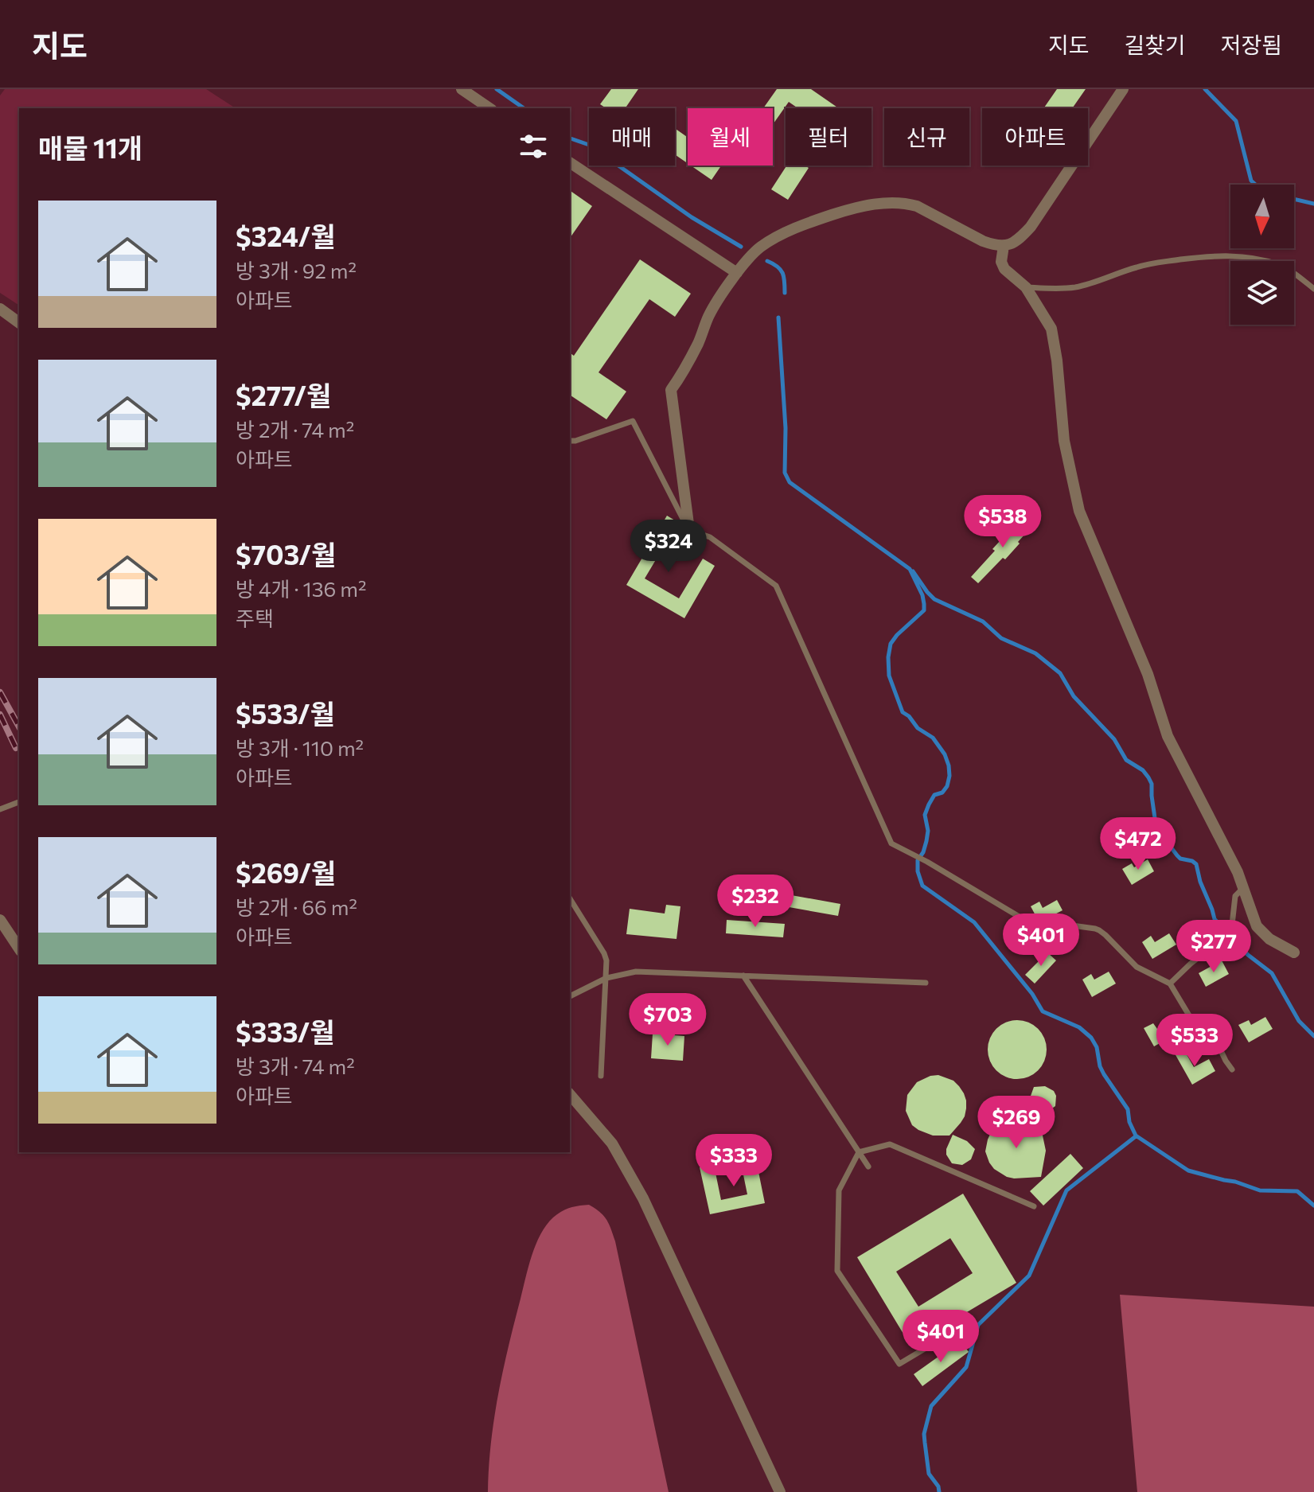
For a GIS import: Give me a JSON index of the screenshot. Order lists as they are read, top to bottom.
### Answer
{
  "north": "bottom",
  "page": {
    "header": "지도",
    "nav": ["지도", "길찾기", "저장됨"],
    "chip": [
      "매매",
      "월세",
      "필터",
      "신규",
      "아파트"
    ],
    "heading": "매물 11개",
    "list": [
      {
        "name": "$324/월",
        "note": "방 3개 · 92 m² · 아파트"
      },
      {
        "name": "$277/월",
        "note": "방 2개 · 74 m² · 아파트"
      },
      {
        "name": "$703/월",
        "note": "방 4개 · 136 m² · 주택"
      },
      {
        "name": "$533/월",
        "note": "방 3개 · 110 m² · 아파트"
      },
      {
        "name": "$269/월",
        "note": "방 2개 · 66 m² · 아파트"
      },
      {
        "name": "$333/월",
        "note": "방 3개 · 74 m² · 아파트"
      }
    ],
    "price": [
      "$538",
      "$324",
      "$472",
      "$232",
      "$401",
      "$277",
      "$703",
      "$533",
      "$269",
      "$333",
      "$401"
    ]
  }
}
